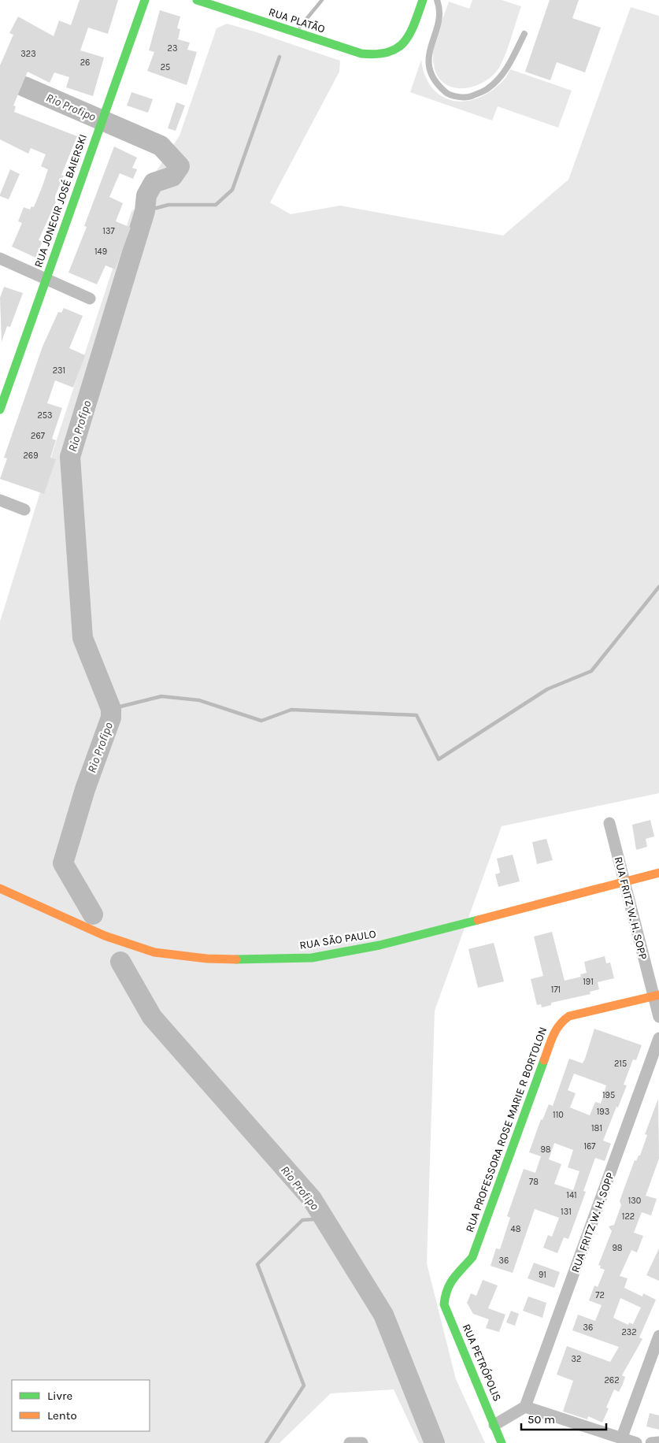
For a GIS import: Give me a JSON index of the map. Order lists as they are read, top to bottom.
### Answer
{
  "streets": {
    "street": [
      "RUA PLATÃO",
      "RUA JONECIR JOSÉ BAIERSKI",
      "RUA FRITZ W. H. SOPP",
      "RUA SÃO PAULO",
      "RUA PROFESSORA ROSE MARIE R BORTOLON",
      "RUA PETRÓPOLIS"
    ]
  },
  "crossings": [
    ["RUA FRITZ W. H. SOPP", "RUA SÃO PAULO"],
    ["RUA FRITZ W. H. SOPP", "RUA PROFESSORA ROSE MARIE R BORTOLON"],
    ["RUA PROFESSORA ROSE MARIE R BORTOLON", "RUA PETRÓPOLIS"]
  ],
  "water": ["Rio Profipo"],
  "house_numbers": [
    "23",
    "323",
    "26",
    "25",
    "137",
    "149",
    "231",
    "253",
    "267",
    "269",
    "191",
    "171",
    "215",
    "195",
    "193",
    "110",
    "181",
    "167",
    "98",
    "78",
    "141",
    "130",
    "131",
    "122",
    "48",
    "98",
    "36",
    "91",
    "72",
    "36",
    "232",
    "32",
    "262"
  ],
  "legend": ["Livre", "Lento"],
  "scale_bar": "50 m"
}
